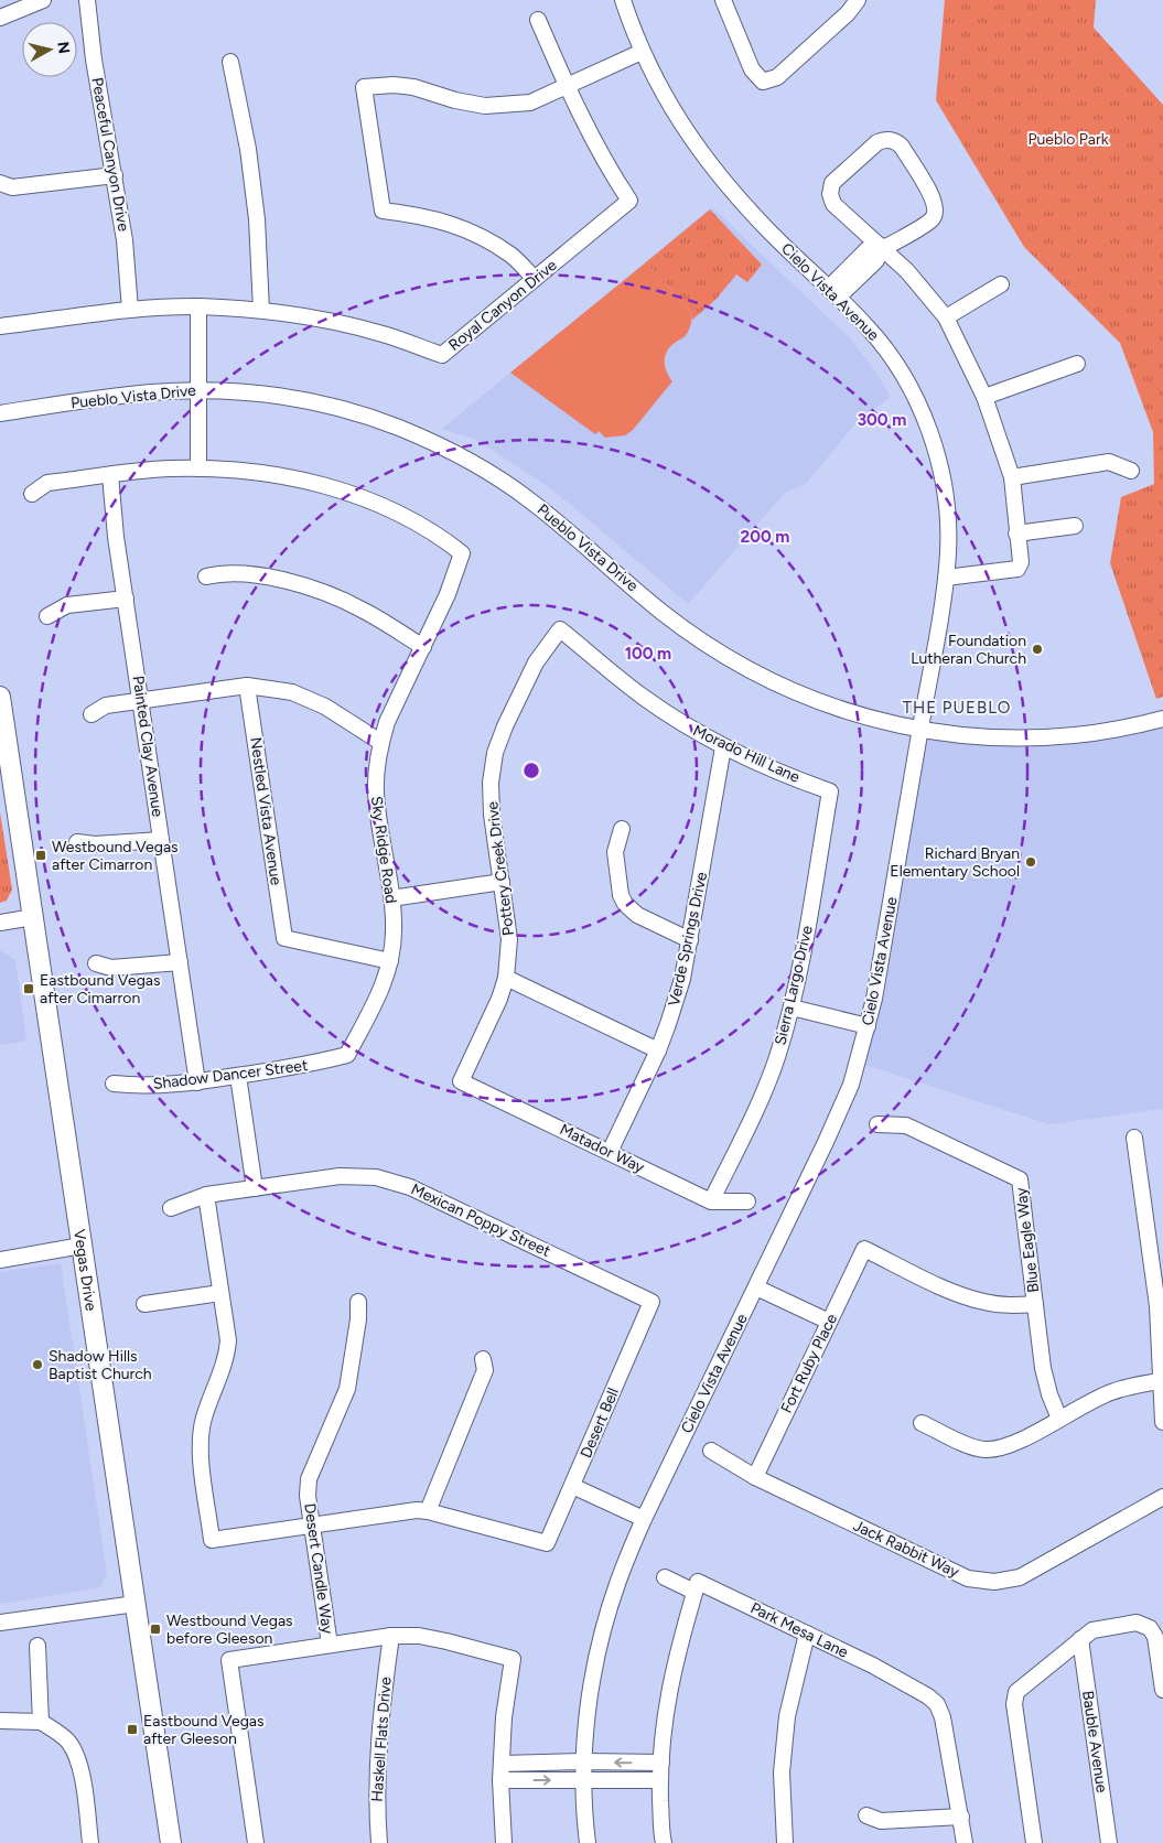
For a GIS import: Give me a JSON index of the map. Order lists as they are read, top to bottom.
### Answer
{
  "streets": {
    "main road": ["Vegas Drive"],
    "street": [
      "Peaceful Canyon Drive",
      "Cielo Vista Avenue",
      "Royal Canyon Drive",
      "Pueblo Vista Drive",
      "Painted Clay Avenue",
      "Morado Hill Lane",
      "Nestled Vista Avenue",
      "Sky Ridge Road",
      "Pottery Creek Drive",
      "Verde Springs Drive",
      "Sierra Largo Drive",
      "Shadow Dancer Street",
      "Matador Way",
      "Mexican Poppy Street",
      "Blue Eagle Way",
      "Fort Ruby Place",
      "Desert Bell",
      "Jack Rabbit Way",
      "Desert Candle Way",
      "Park Mesa Lane",
      "Haskell Flats Drive",
      "Bauble Avenue"
    ]
  },
  "crossings": [
    ["Peaceful Canyon Drive", "Royal Canyon Drive"],
    ["Cielo Vista Avenue", "Pueblo Vista Drive"],
    ["Painted Clay Avenue", "Shadow Dancer Street"],
    ["Morado Hill Lane", "Pottery Creek Drive"],
    ["Morado Hill Lane", "Verde Springs Drive"],
    ["Morado Hill Lane", "Sierra Largo Drive"],
    ["Nestled Vista Avenue", "Sky Ridge Road"],
    ["Sky Ridge Road", "Shadow Dancer Street"],
    ["Pottery Creek Drive", "Matador Way"],
    ["Verde Springs Drive", "Matador Way"],
    ["Sierra Largo Drive", "Matador Way"],
    ["Mexican Poppy Street", "Desert Bell"],
    ["Blue Eagle Way", "Fort Ruby Place"],
    ["Fort Ruby Place", "Jack Rabbit Way"]
  ],
  "districts": ["THE PUEBLO"],
  "parks": ["Pueblo Park"],
  "places": {
    "other": ["Foundation Lutheran Church", "Richard Bryan Elementary School", "Shadow Hills Baptist Church"],
    "transit": [
      "Westbound Vegas after Cimarron",
      "Eastbound Vegas after Cimarron",
      "Westbound Vegas before Gleeson",
      "Eastbound Vegas after Gleeson"
    ]
  },
  "north": "right",
  "rings": ["300 m", "200 m", "100 m"]
}
